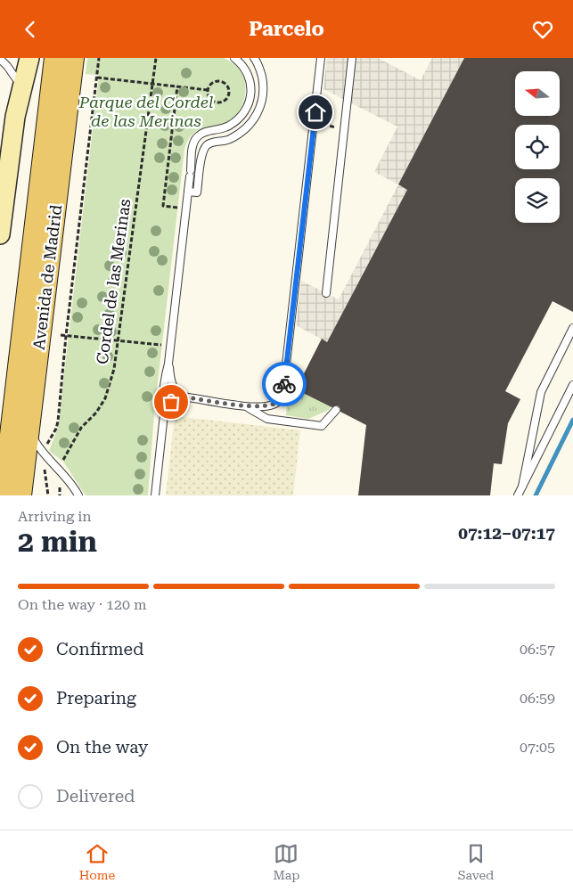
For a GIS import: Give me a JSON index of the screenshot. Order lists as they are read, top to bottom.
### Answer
{
  "streets": {
    "main road": ["Avenida de Madrid"],
    "path": ["Cordel de las Merinas"]
  },
  "parks": ["Parque del Cordel de las Merinas"],
  "north": "left",
  "page": {
    "header": "Parcelo",
    "heading": ["2 min", "Arriving in", "07:12–07:17"],
    "bar": "On the way · 120 m",
    "list": [
      ["Confirmed", "06:57"],
      ["Preparing", "06:59"],
      ["On the way", "07:05"],
      "Delivered"
    ],
    "tabs": ["Home", "Map", "Saved"]
  }
}
